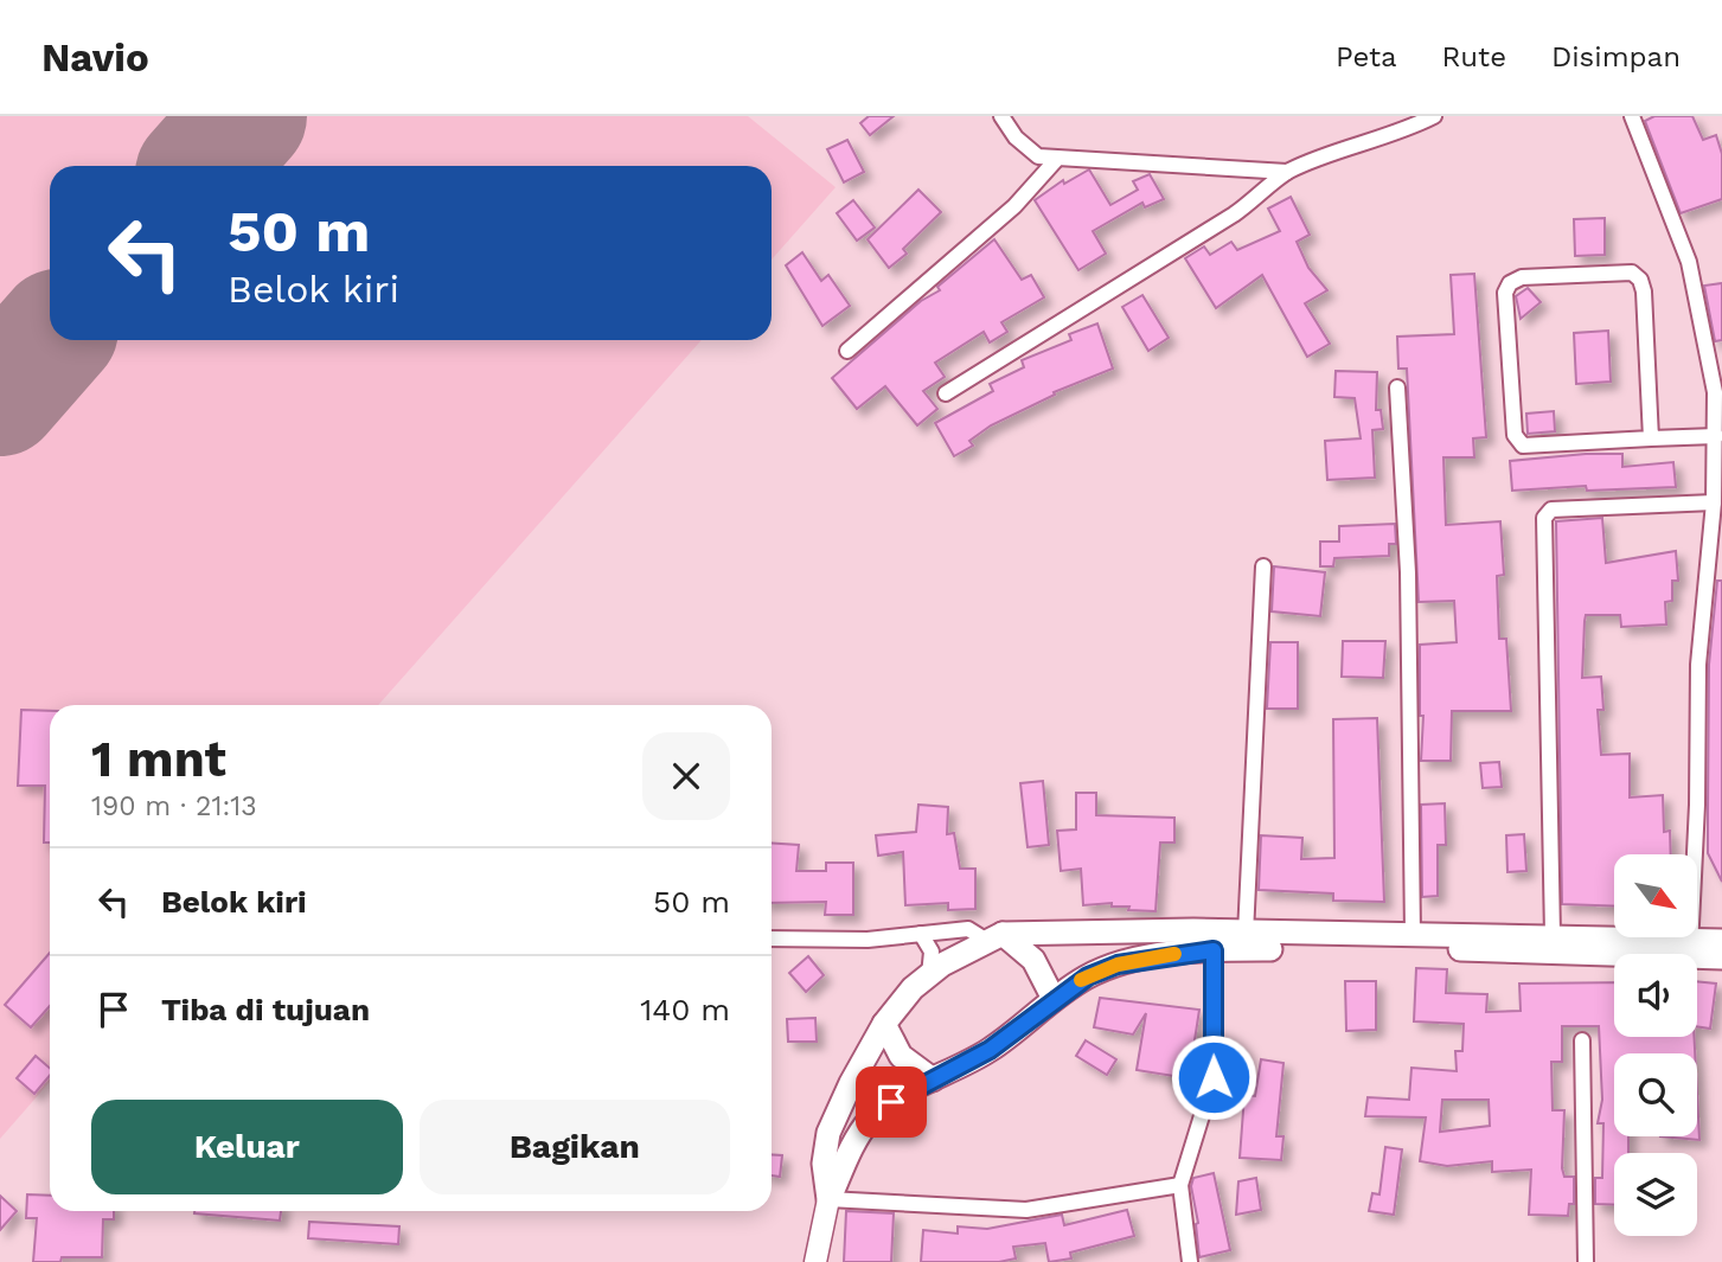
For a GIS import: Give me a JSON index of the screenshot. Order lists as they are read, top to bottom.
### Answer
{
  "north": "bottom right",
  "page": {
    "header": "Navio",
    "nav": ["Peta", "Rute", "Disimpan"],
    "turn": ["50 m", "Belok kiri"],
    "heading": ["1 mnt", "190 m · 21:13"],
    "list": [
      {
        "name": "Belok kiri",
        "value": "50 m"
      },
      {
        "name": "Tiba di tujuan",
        "value": "140 m"
      }
    ],
    "buttons": ["Keluar", "Bagikan"]
  }
}
